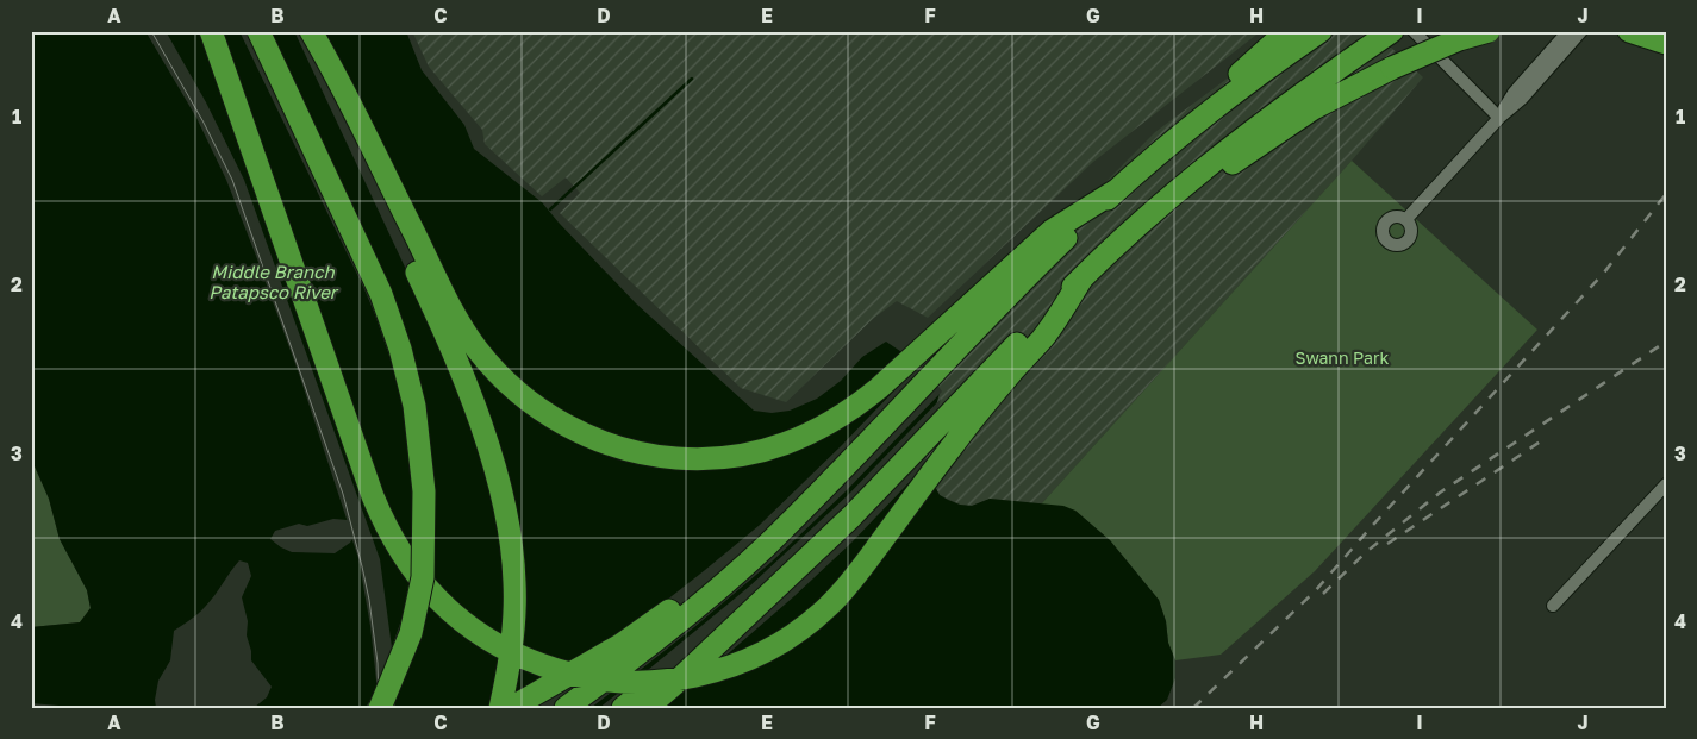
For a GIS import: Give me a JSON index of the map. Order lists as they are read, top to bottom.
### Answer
{
  "water": ["Middle Branch Patapsco River"],
  "parks": ["Swann Park"],
  "grid": {
    "columns": [
      "A",
      "B",
      "C",
      "D",
      "E",
      "F",
      "G",
      "H",
      "I",
      "J"
    ],
    "rows": [
      "1",
      "2",
      "3",
      "4"
    ]
  }
}
